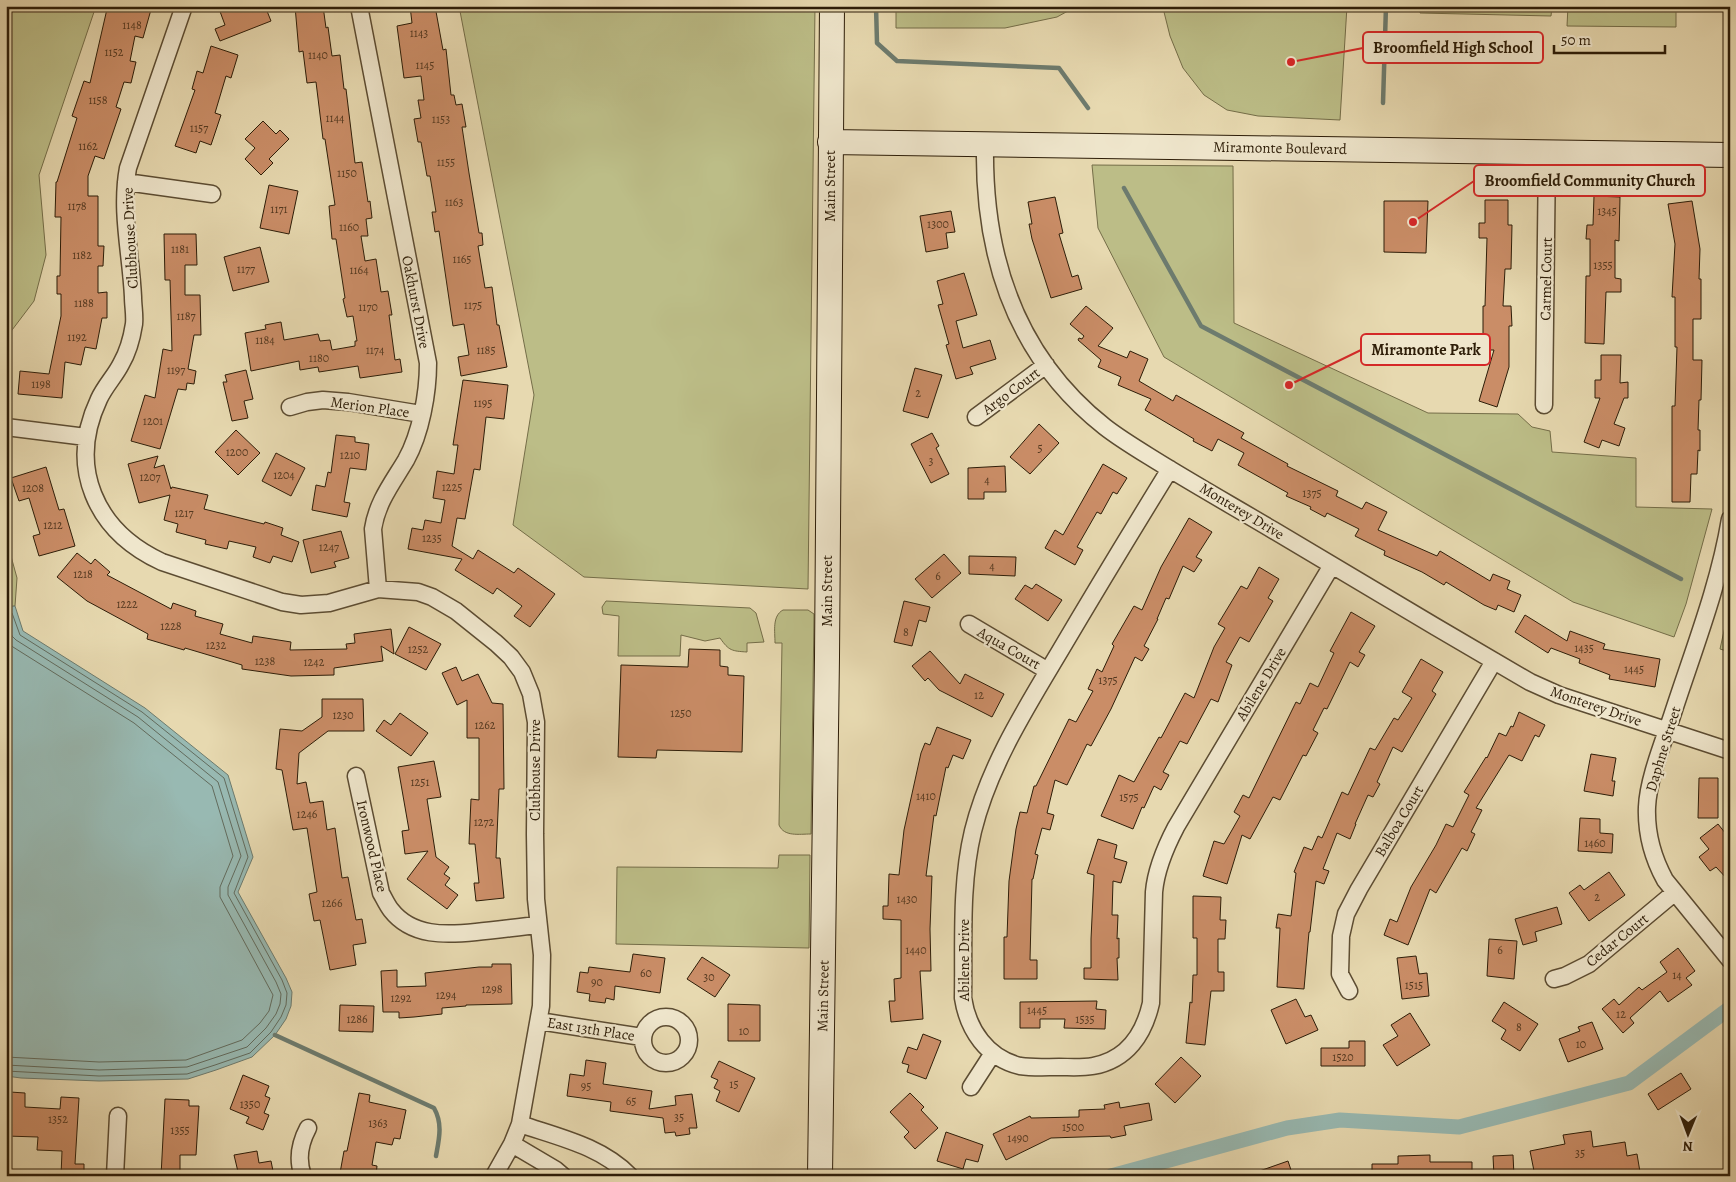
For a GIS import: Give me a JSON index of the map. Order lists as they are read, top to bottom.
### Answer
{
  "streets": {
    "main road": ["Miramonte Boulevard", "Main Street"],
    "street": [
      "Clubhouse Drive",
      "Carmel Court",
      "Oakhurst Drive",
      "Argo Court",
      "Merion Place",
      "Monterey Drive",
      "Aqua Court",
      "Abilene Drive",
      "Daphne Street",
      "Balboa Court",
      "Ironwood Place",
      "Cedar Court",
      "East 13th Place"
    ]
  },
  "crossings": [
    ["Miramonte Boulevard", "Main Street"],
    ["Miramonte Boulevard", "Carmel Court"],
    ["Miramonte Boulevard", "Monterey Drive"],
    ["Clubhouse Drive", "Oakhurst Drive"],
    ["Clubhouse Drive", "Ironwood Place"],
    ["Clubhouse Drive", "East 13th Place"],
    ["Oakhurst Drive", "Merion Place"],
    ["Argo Court", "Monterey Drive"],
    ["Monterey Drive", "Abilene Drive"],
    ["Monterey Drive", "Daphne Street"],
    ["Monterey Drive", "Balboa Court"],
    ["Aqua Court", "Abilene Drive"],
    ["Daphne Street", "Cedar Court"]
  ],
  "places": ["Broomfield High School", "Broomfield Community Church", "Miramonte Park"],
  "house_numbers": [
    "1148",
    "1143",
    "1152",
    "1140",
    "1145",
    "1158",
    "1144",
    "1153",
    "1157",
    "1162",
    "1155",
    "1150",
    "1163",
    "1178",
    "1171",
    "1345",
    "1300",
    "1160",
    "1181",
    "1182",
    "1165",
    "1355",
    "1177",
    "1164",
    "1188",
    "1175",
    "1170",
    "1187",
    "1192",
    "1184",
    "1174",
    "1185",
    "1180",
    "1197",
    "1198",
    "2",
    "1195",
    "1201",
    "5",
    "1200",
    "1210",
    "3",
    "1204",
    "1207",
    "4",
    "1225",
    "1208",
    "1375",
    "1217",
    "1212",
    "1235",
    "1247",
    "4",
    "1218",
    "6",
    "1222",
    "1228",
    "8",
    "1232",
    "1435",
    "1252",
    "1238",
    "1242",
    "1445",
    "1375",
    "12",
    "1250",
    "1230",
    "1262",
    "1251",
    "1410",
    "1575",
    "1246",
    "1272",
    "1460",
    "2",
    "1430",
    "1266",
    "1440",
    "6",
    "60",
    "14",
    "30",
    "90",
    "1515",
    "1298",
    "1294",
    "1292",
    "1445",
    "12",
    "1286",
    "1535",
    "8",
    "10",
    "10",
    "1520",
    "15",
    "95",
    "65",
    "1350",
    "35",
    "1352",
    "1363",
    "1500",
    "1355",
    "1490",
    "35"
  ],
  "scale_bar": "50 m",
  "north": "bottom"
}
